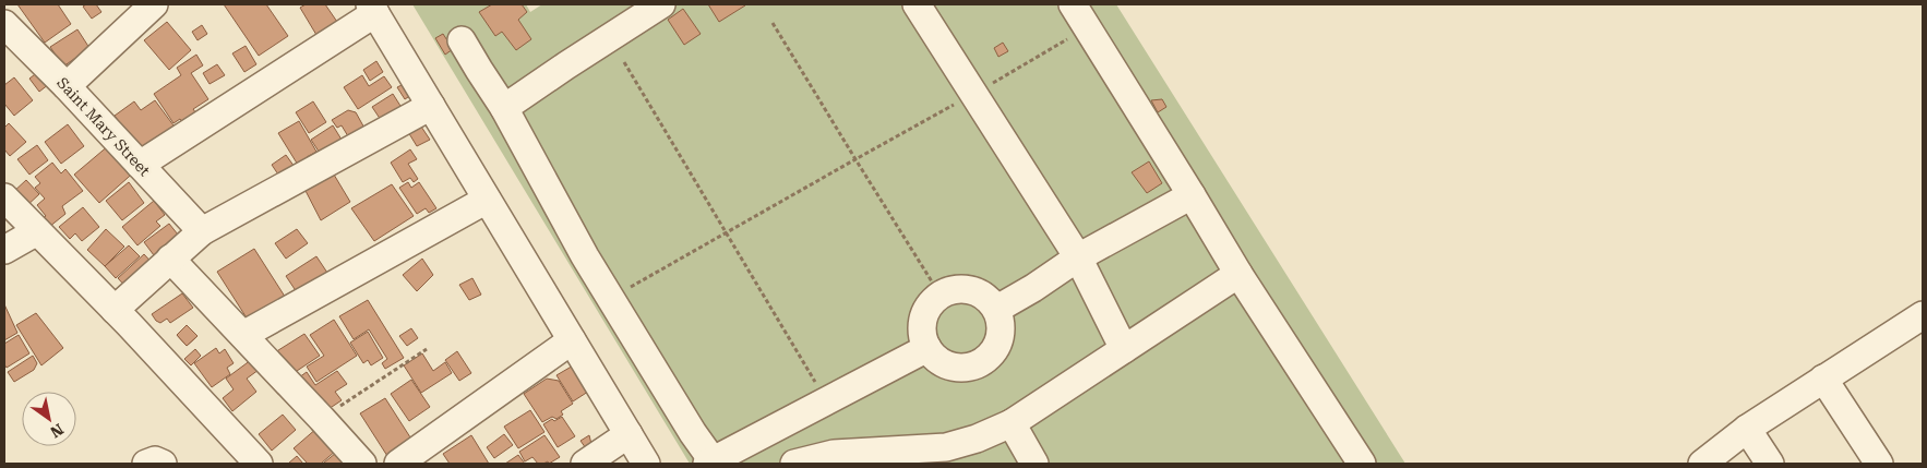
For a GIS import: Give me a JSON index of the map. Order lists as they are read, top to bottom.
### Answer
{
  "streets": {
    "street": ["Saint Mary Street"]
  },
  "north": "bottom right"
}
